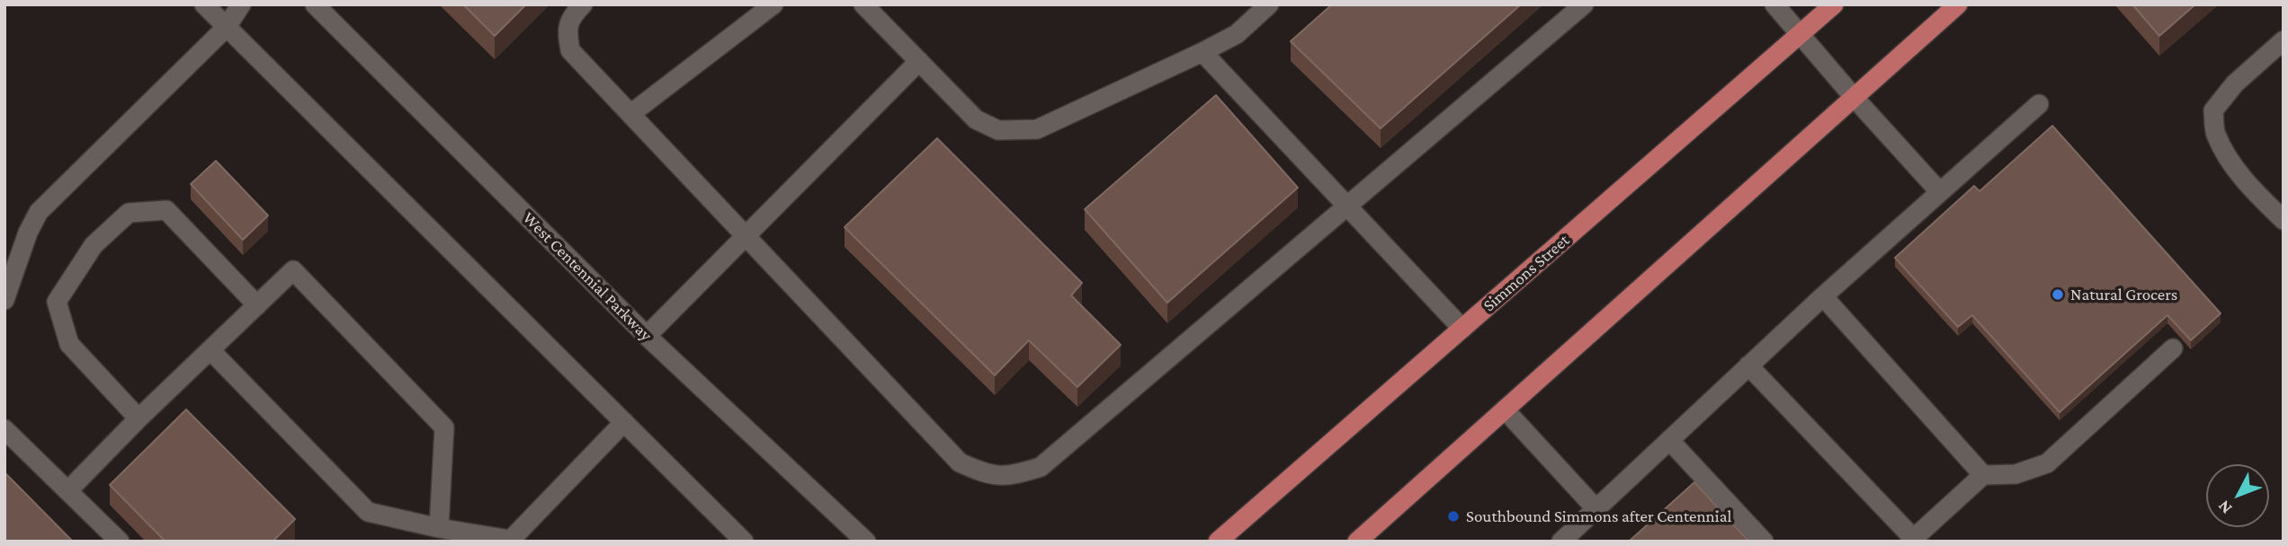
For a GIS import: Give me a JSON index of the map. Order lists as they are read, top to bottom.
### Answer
{
  "streets": {
    "main road": ["Simmons Street", "West Centennial Parkway"]
  },
  "places": ["Natural Grocers", "Southbound Simmons after Centennial"],
  "north": "bottom left"
}
